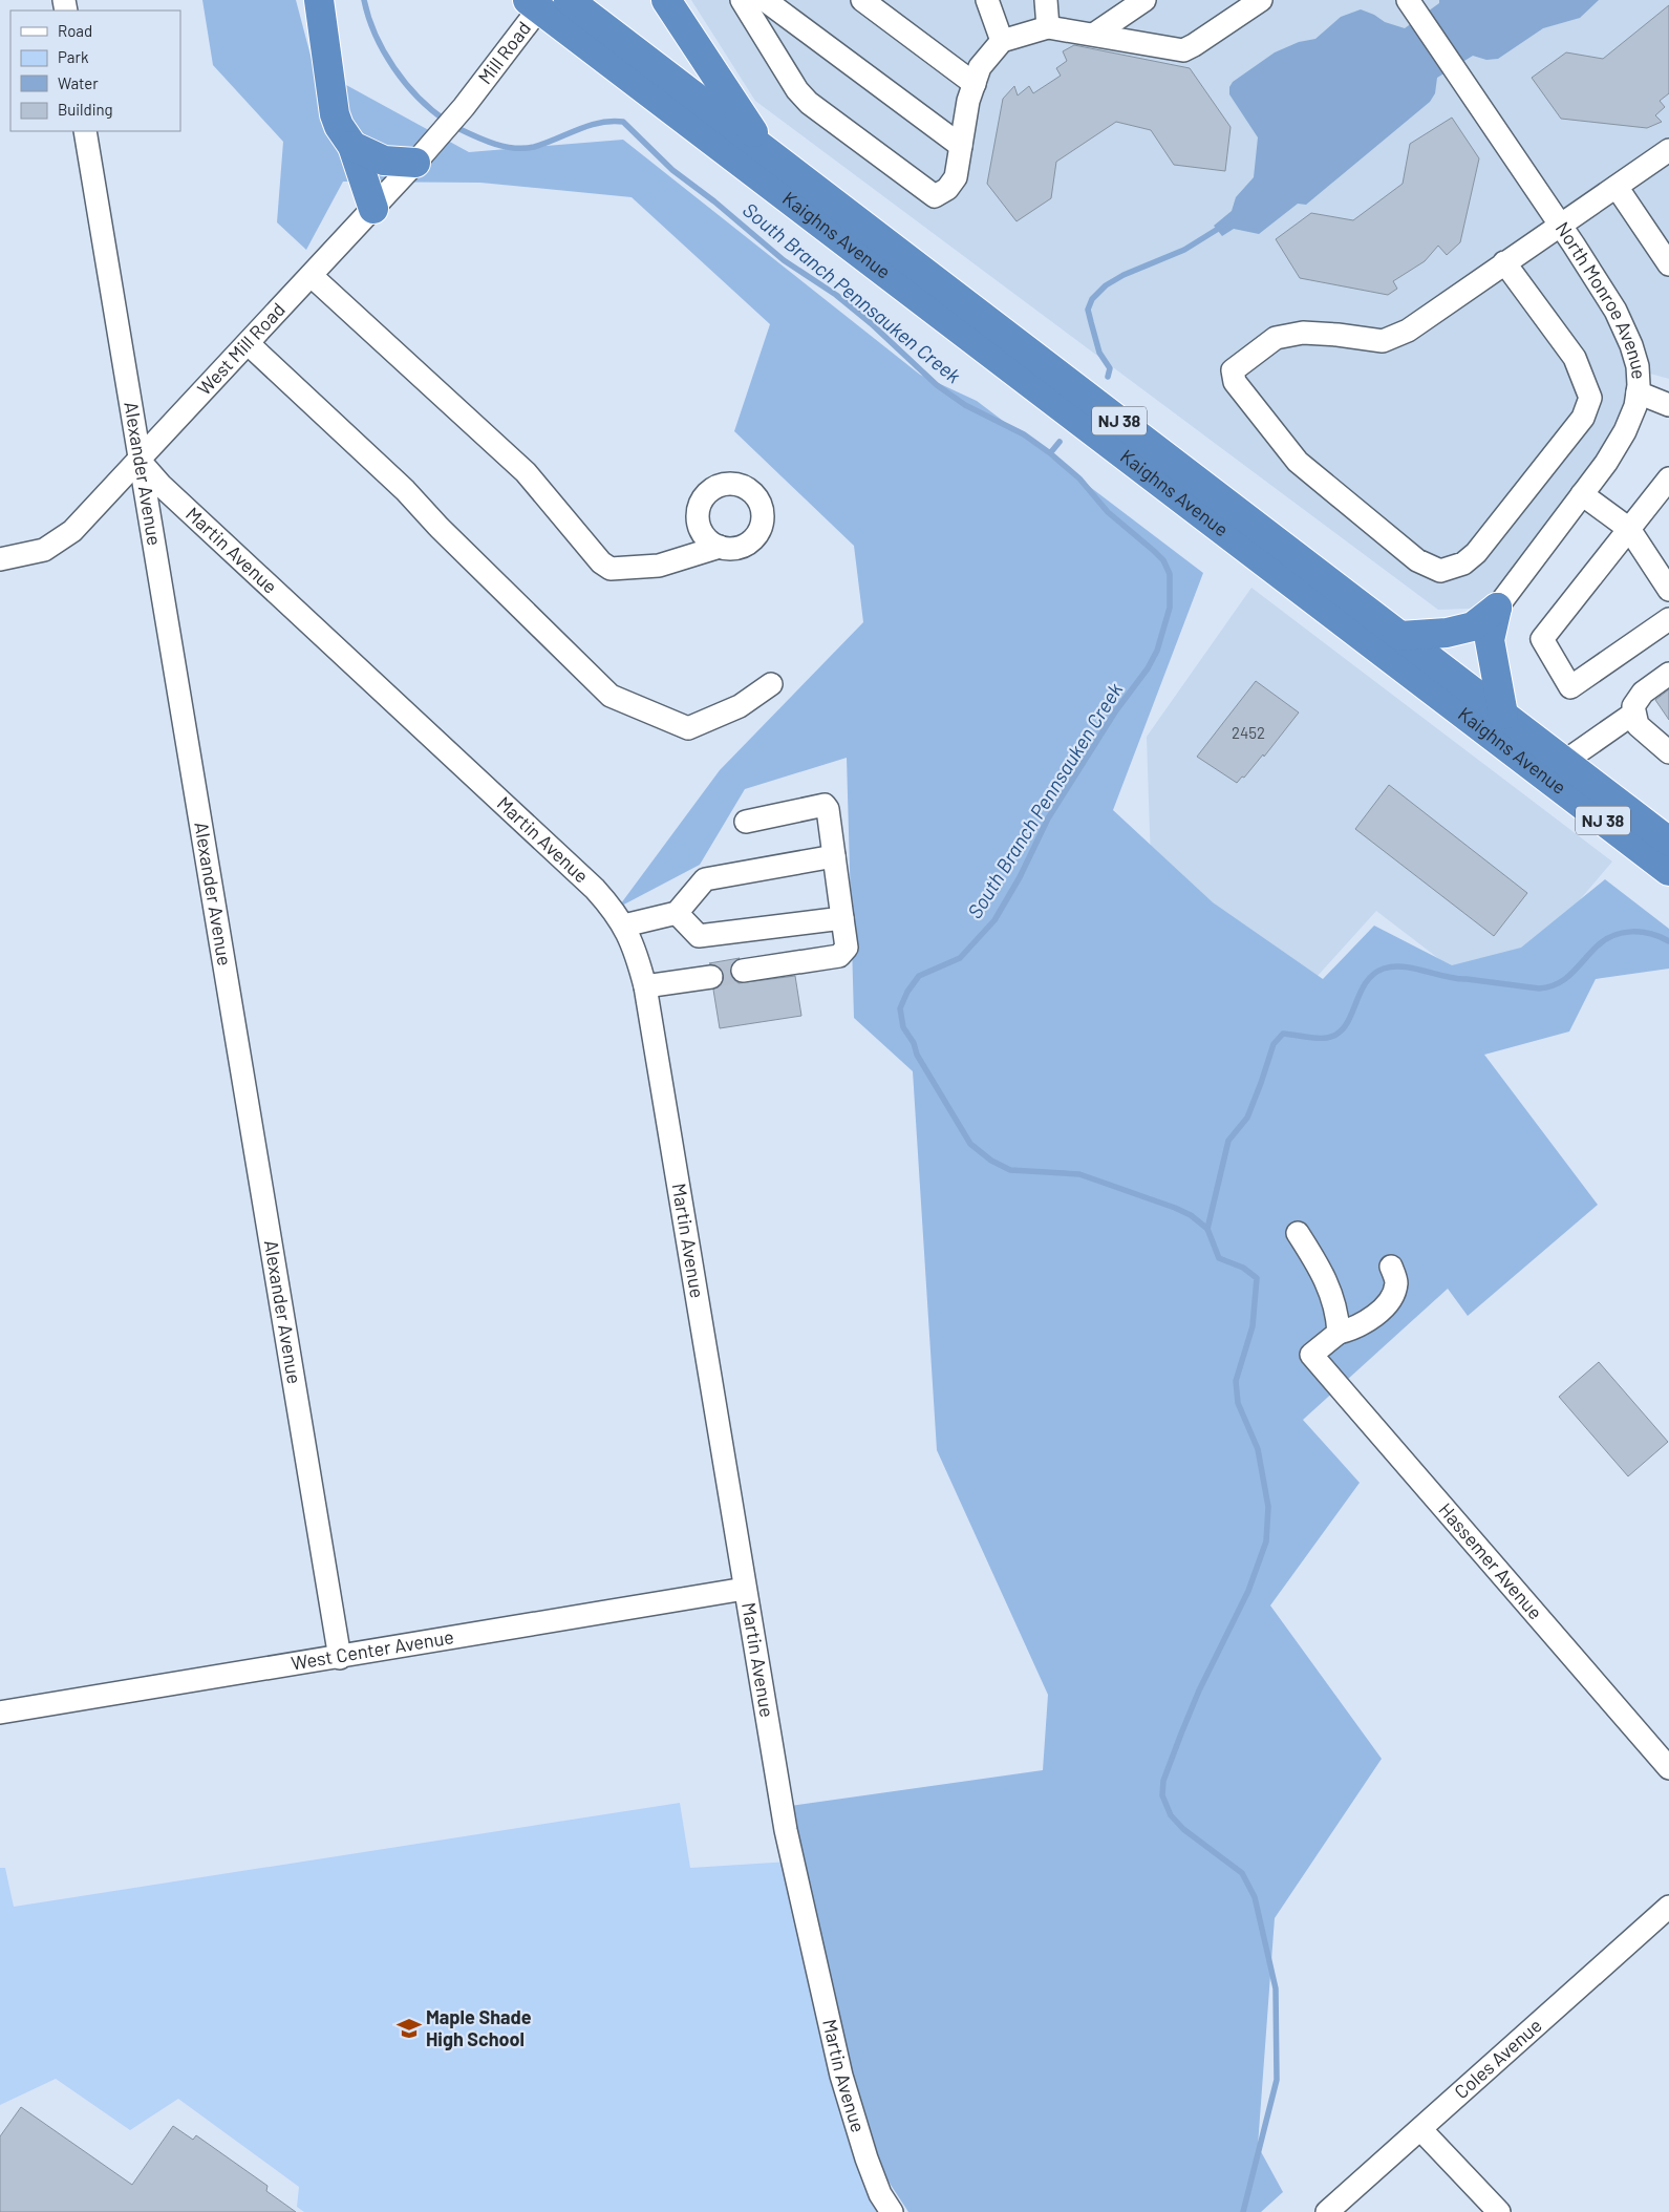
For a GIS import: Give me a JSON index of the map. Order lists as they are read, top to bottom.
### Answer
{
  "streets": {
    "highway": ["Kaighns Avenue", "NJ 38"],
    "street": [
      "Mill Road",
      "North Monroe Avenue",
      "West Mill Road",
      "Alexander Avenue",
      "Martin Avenue",
      "Hassemer Avenue",
      "West Center Avenue",
      "Coles Avenue"
    ]
  },
  "crossings": [
    ["Mill Road", "Kaighns Avenue"],
    ["Mill Road", "West Mill Road"],
    ["West Mill Road", "Alexander Avenue"],
    ["West Mill Road", "Martin Avenue"],
    ["Alexander Avenue", "Martin Avenue"],
    ["Alexander Avenue", "West Center Avenue"],
    ["Martin Avenue", "West Center Avenue"]
  ],
  "water": ["South Branch Pennsauken Creek"],
  "places": {
    "school or university": ["Maple Shade High School"]
  },
  "house_numbers": ["2452"],
  "legend": [
    "Road",
    "Park",
    "Water",
    "Building"
  ]
}
